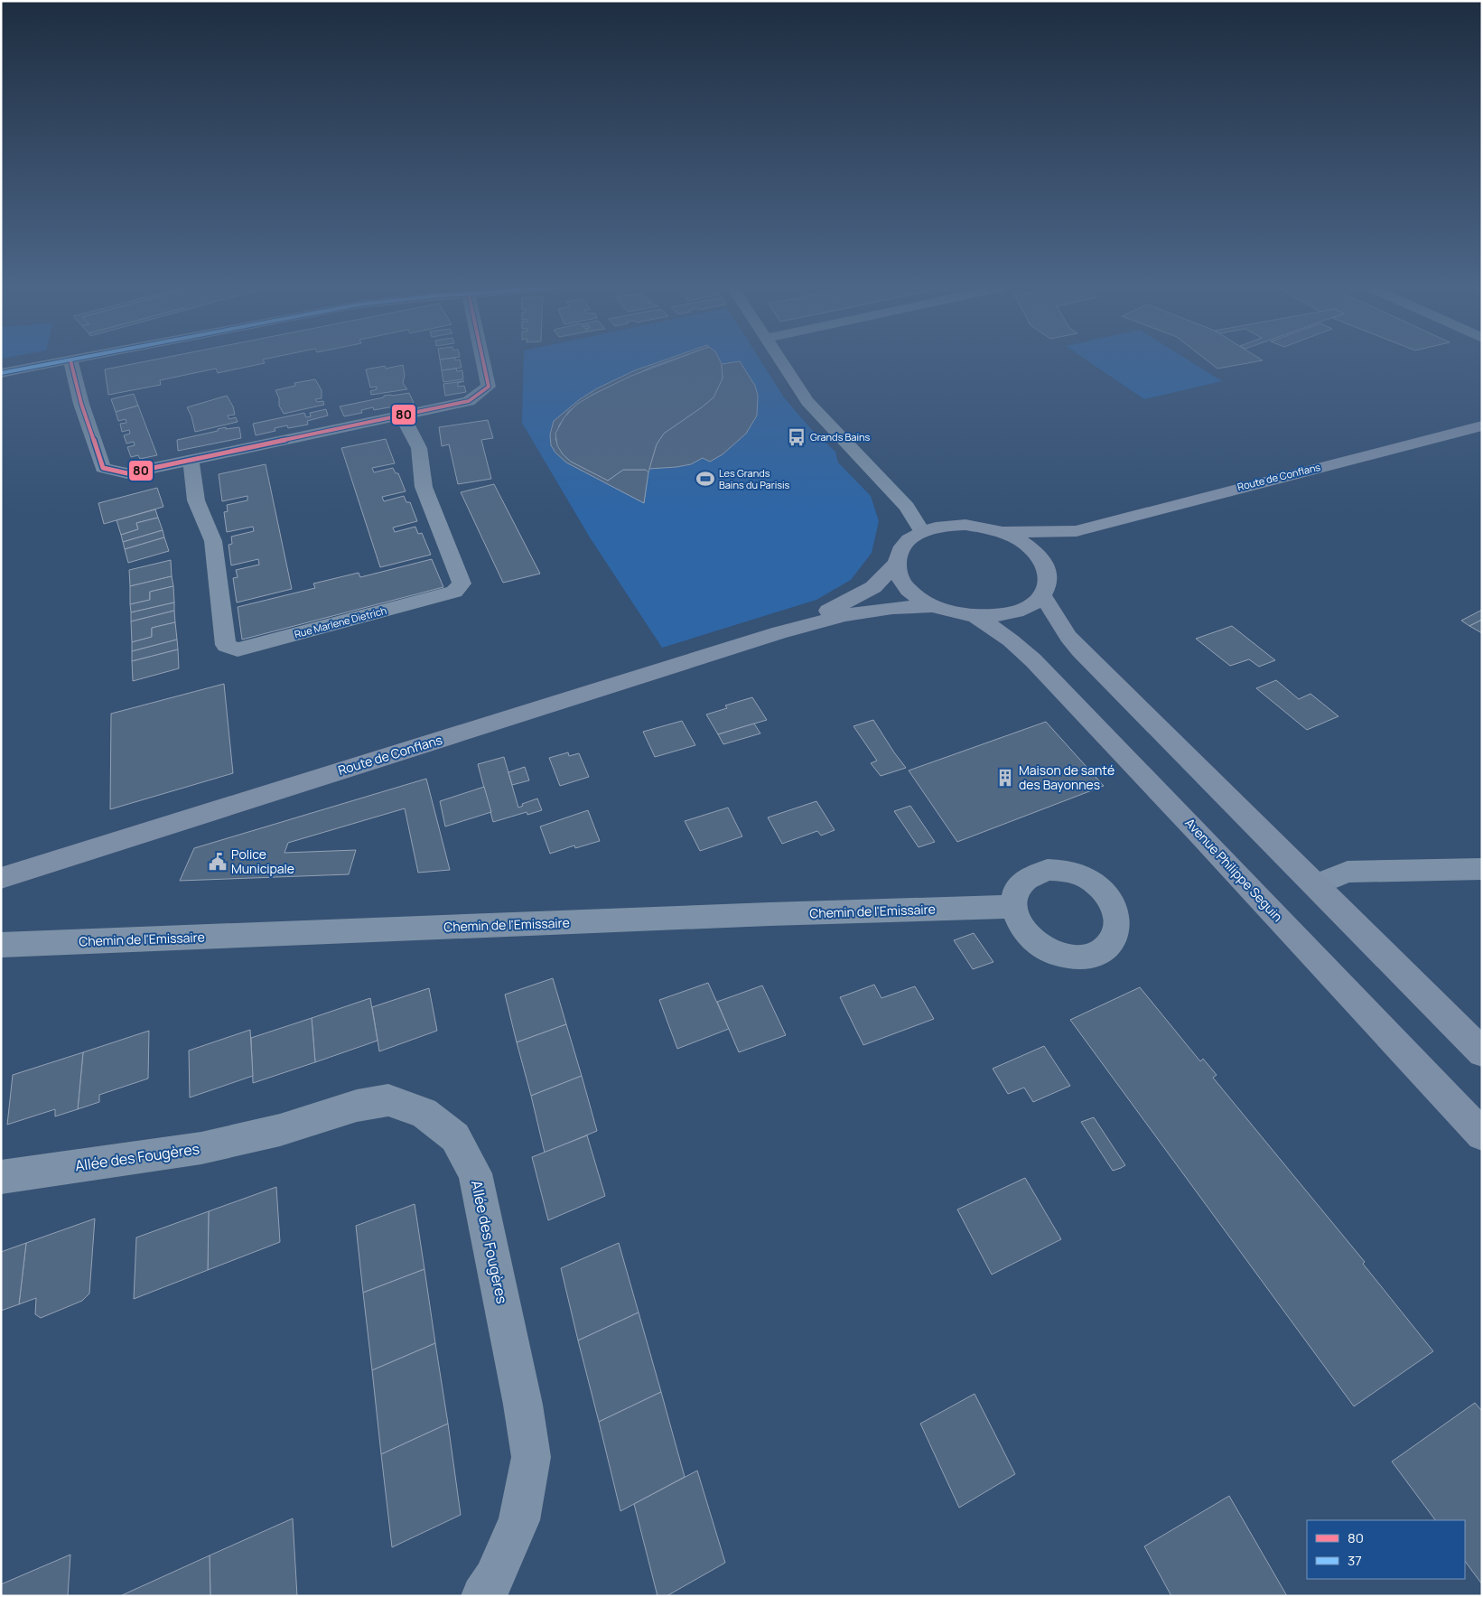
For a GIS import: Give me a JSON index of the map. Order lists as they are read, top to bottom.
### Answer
{
  "streets": {
    "main road": ["Route de Conflans", "Avenue Philippe Seguin"],
    "street": ["Rue Marlene Dietrich", "Chemin de l'Emissaire", "Allée des Fougères"]
  },
  "crossings": [
    ["Route de Conflans", "Avenue Philippe Seguin"]
  ],
  "places": {
    "bus stop": ["Grands Bains"],
    "sports": ["Les Grands Bains du Parisis"],
    "building": ["Maison de santé des Bayonnes"],
    "public building": ["Police Municipale"]
  },
  "lines": ["transit line 80", "transit line 37"],
  "legend": ["80", "37"]
}
